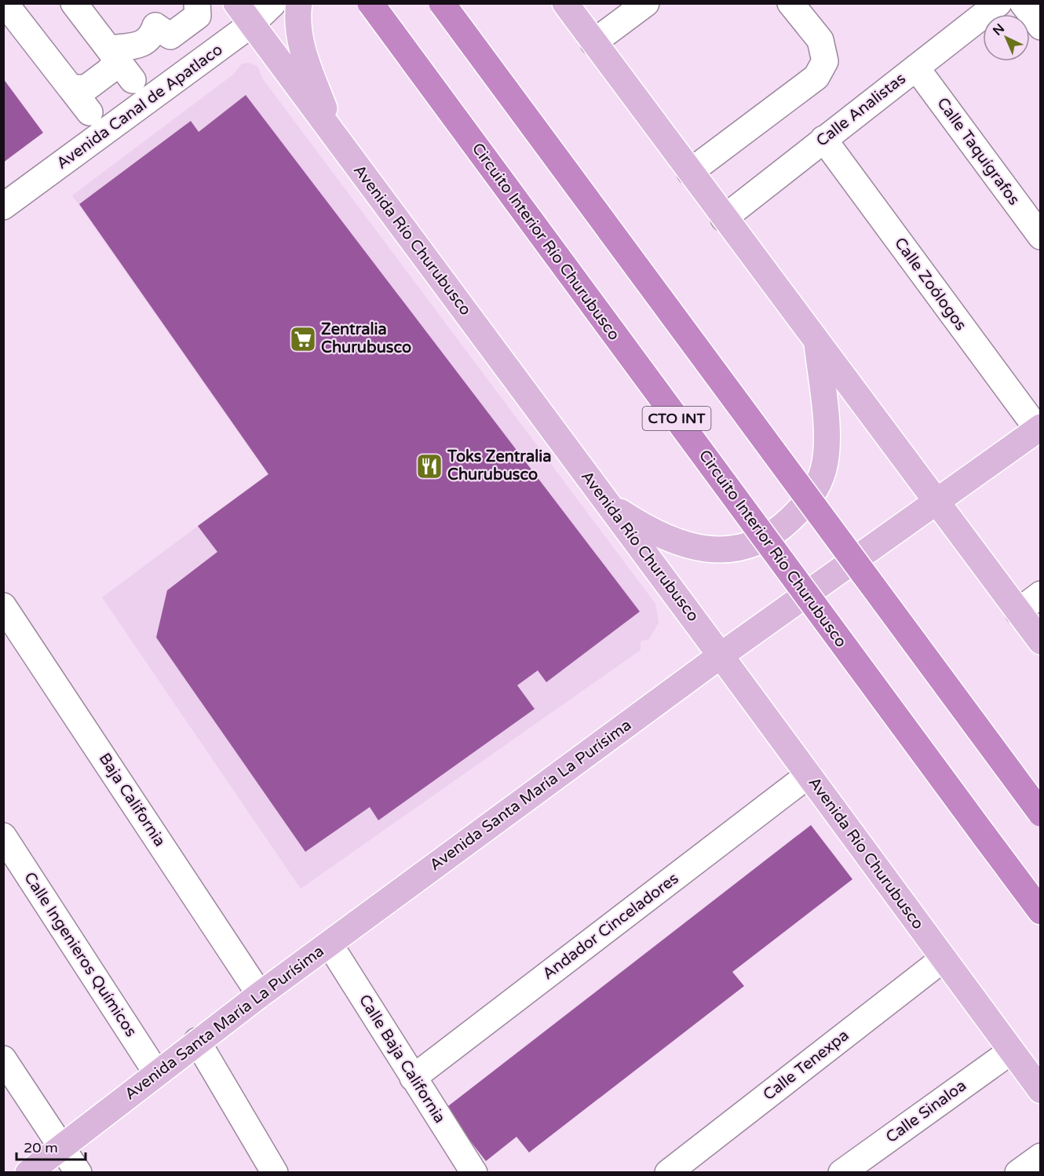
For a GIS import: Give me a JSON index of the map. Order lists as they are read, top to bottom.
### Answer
{
  "streets": {
    "highway": ["Circuito Interior Río Churubusco", "CTO INT"],
    "main road": ["Avenida Río Churubusco", "Avenida Santa María La Purísima"],
    "street": [
      "Avenida Canal de Apatlaco",
      "Calle Analistas",
      "Calle Taquígrafos",
      "Calle Zoólogos",
      "Baja California",
      "Andador Cinceladores",
      "Calle Ingenieros Químicos",
      "Calle Baja California",
      "Calle Tenexpa",
      "Calle Sinaloa"
    ]
  },
  "crossings": [
    ["Avenida Canal de Apatlaco", "Avenida Río Churubusco"],
    ["Calle Analistas", "Calle Taquígrafos"],
    ["Calle Analistas", "Calle Zoólogos"],
    ["Avenida Río Churubusco", "Avenida Santa María La Purísima"],
    ["Avenida Río Churubusco", "Andador Cinceladores"],
    ["Avenida Río Churubusco", "Calle Tenexpa"],
    ["Avenida Río Churubusco", "Calle Sinaloa"],
    ["Calle Zoólogos", "Avenida Santa María La Purísima"],
    ["Avenida Santa María La Purísima", "Baja California"],
    ["Avenida Santa María La Purísima", "Calle Ingenieros Químicos"],
    ["Avenida Santa María La Purísima", "Calle Baja California"],
    ["Andador Cinceladores", "Calle Baja California"]
  ],
  "places": {
    "supermarket": ["Zentralia Churubusco"],
    "restaurant": ["Toks Zentralia Churubusco"]
  },
  "scale_bar": "20 m",
  "north": "top left"
}
